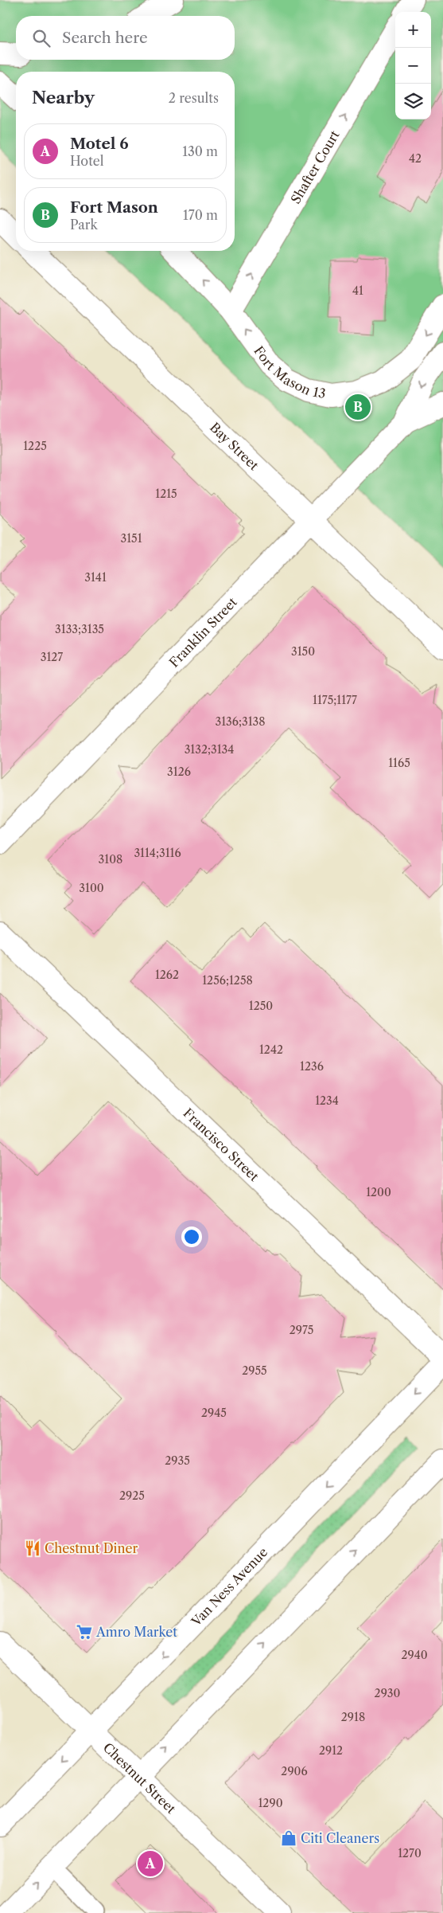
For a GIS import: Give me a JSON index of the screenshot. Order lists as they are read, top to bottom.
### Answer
{
  "streets": {
    "street": [
      "Shafter Court",
      "Fort Mason 13",
      "Bay Street",
      "Franklin Street",
      "Francisco Street",
      "Van Ness Avenue",
      "Chestnut Street"
    ]
  },
  "crossings": [
    ["Shafter Court", "Fort Mason 13"],
    ["Bay Street", "Franklin Street"],
    ["Van Ness Avenue", "Chestnut Street"]
  ],
  "one_way": ["Shafter Court"],
  "places": {
    "restaurant": ["Chestnut Diner"],
    "supermarket": ["Amro Market"],
    "shop": ["Citi Cleaners"]
  },
  "house_numbers": [
    "42",
    "41",
    "1225",
    "1215",
    "3151",
    "3141",
    "3133;3135",
    "3150",
    "3127",
    "1175;1177",
    "3136;3138",
    "3132;3134",
    "1165",
    "3126",
    "3114;3116",
    "3108",
    "3100",
    "1262",
    "1256;1258",
    "1250",
    "1242",
    "1236",
    "1234",
    "1200",
    "2975",
    "2955",
    "2945",
    "2935",
    "2925",
    "2940",
    "2930",
    "2918",
    "2912",
    "2906",
    "1290",
    "1270"
  ],
  "page": {
    "map_buttons": ["+", "−"],
    "search": "Search here",
    "heading": ["Nearby", "2 results"],
    "list": [
      {
        "mark": "A",
        "name": "Motel 6",
        "note": "Hotel",
        "value": "130 m"
      },
      {
        "mark": "B",
        "name": "Fort Mason",
        "note": "Park",
        "value": "170 m"
      }
    ],
    "pins": ["B", "A"]
  }
}
